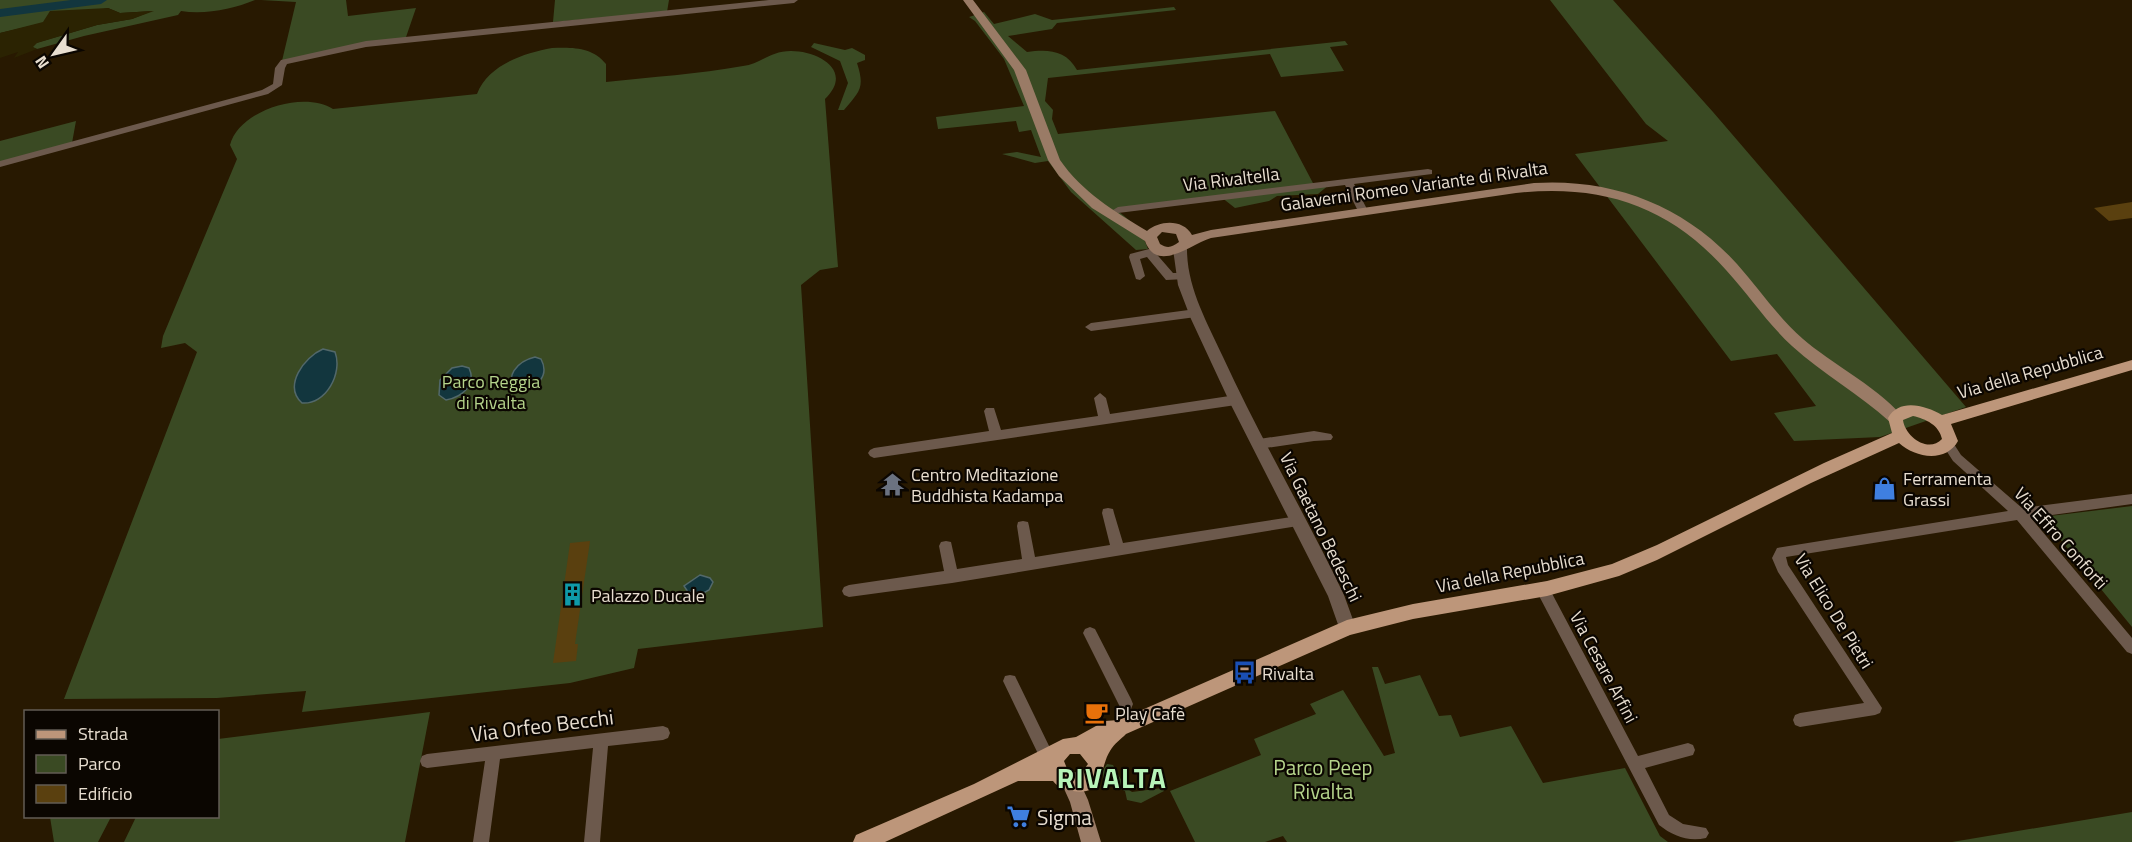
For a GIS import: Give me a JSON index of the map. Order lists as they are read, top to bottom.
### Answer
{
  "streets": {
    "main road": ["Galaverni Romeo Variante di Rivalta", "Via della Repubblica"],
    "street": [
      "Via Rivaltella",
      "Via Gaetano Bedeschi",
      "Via Effro Conforti",
      "Via Elico De Pietri",
      "Via Cesare Arfini",
      "Via Orfeo Becchi"
    ]
  },
  "crossings": [
    ["Galaverni Romeo Variante di Rivalta", "Via Gaetano Bedeschi"],
    ["Via della Repubblica", "Via Gaetano Bedeschi"],
    ["Via della Repubblica", "Via Cesare Arfini"],
    ["Via Effro Conforti", "Via Elico De Pietri"]
  ],
  "districts": ["RIVALTA"],
  "parks": ["Parco Reggia di Rivalta", "Parco Peep Rivalta"],
  "places": {
    "temple": ["Centro Meditazione Buddhista Kadampa"],
    "shop": ["Ferramenta Grassi"],
    "building": ["Palazzo Ducale"],
    "bus stop": ["Rivalta"],
    "cafe": ["Play Cafè"],
    "supermarket": ["Sigma"]
  },
  "legend": ["Strada", "Parco", "Edificio"],
  "north": "bottom left"
}
